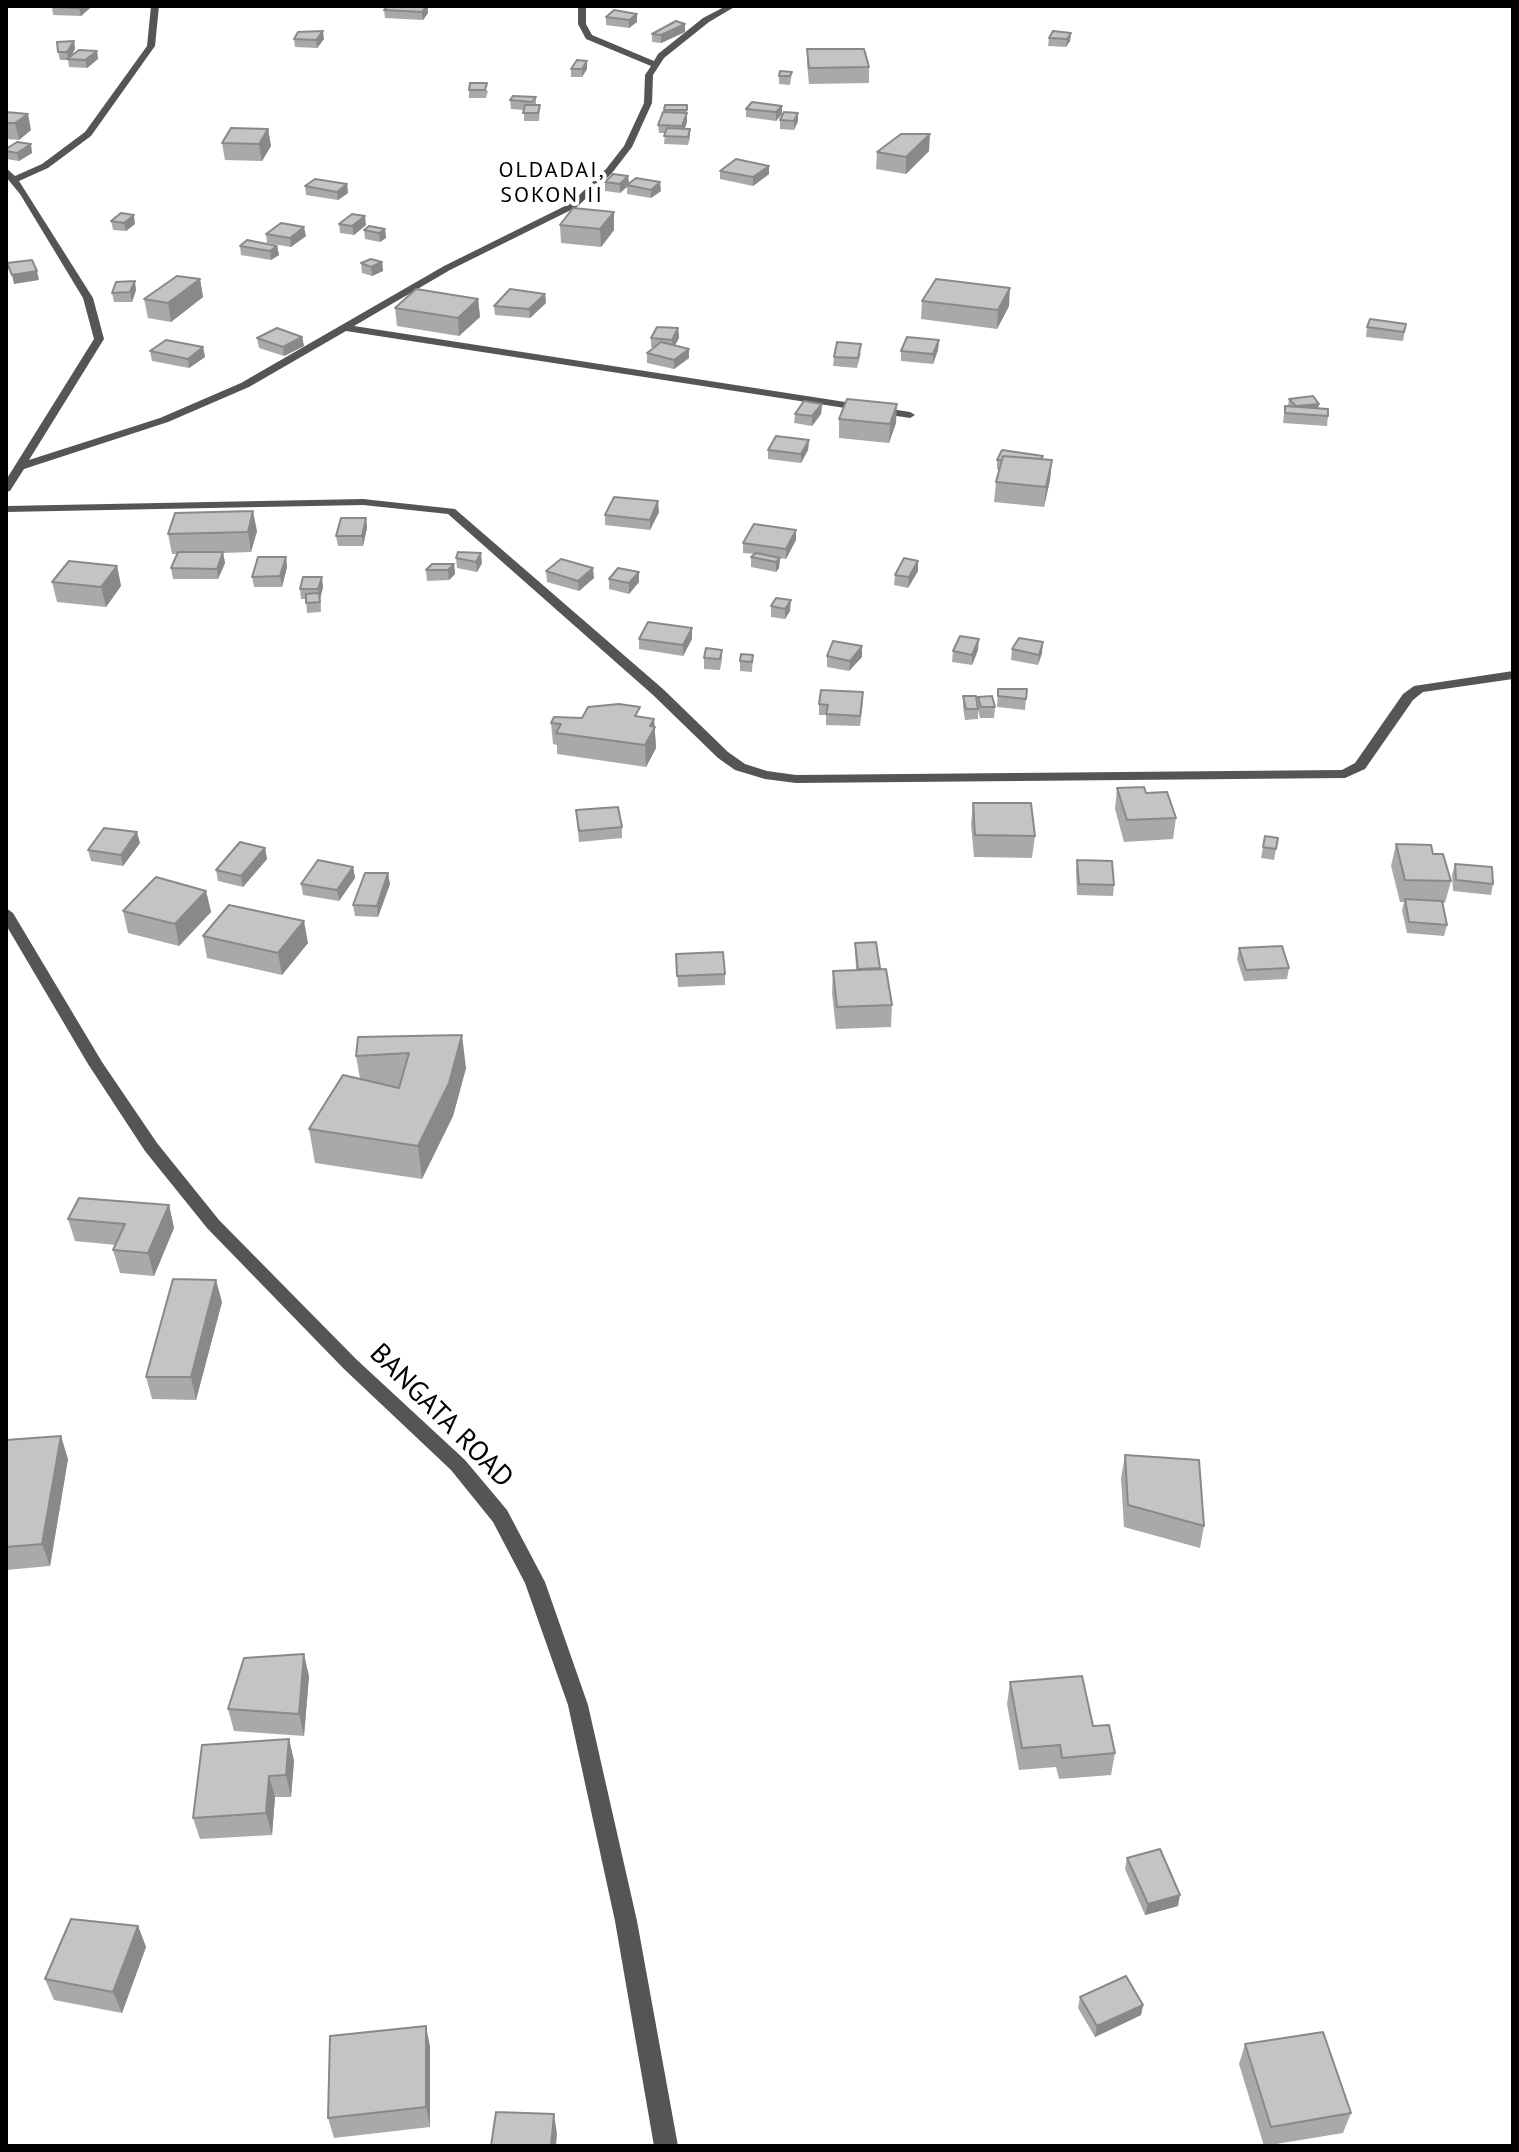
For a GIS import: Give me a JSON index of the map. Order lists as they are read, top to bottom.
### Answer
{
  "streets": {
    "street": ["BANGATA ROAD"]
  },
  "districts": ["OLDADAI, SOKON II"]
}
